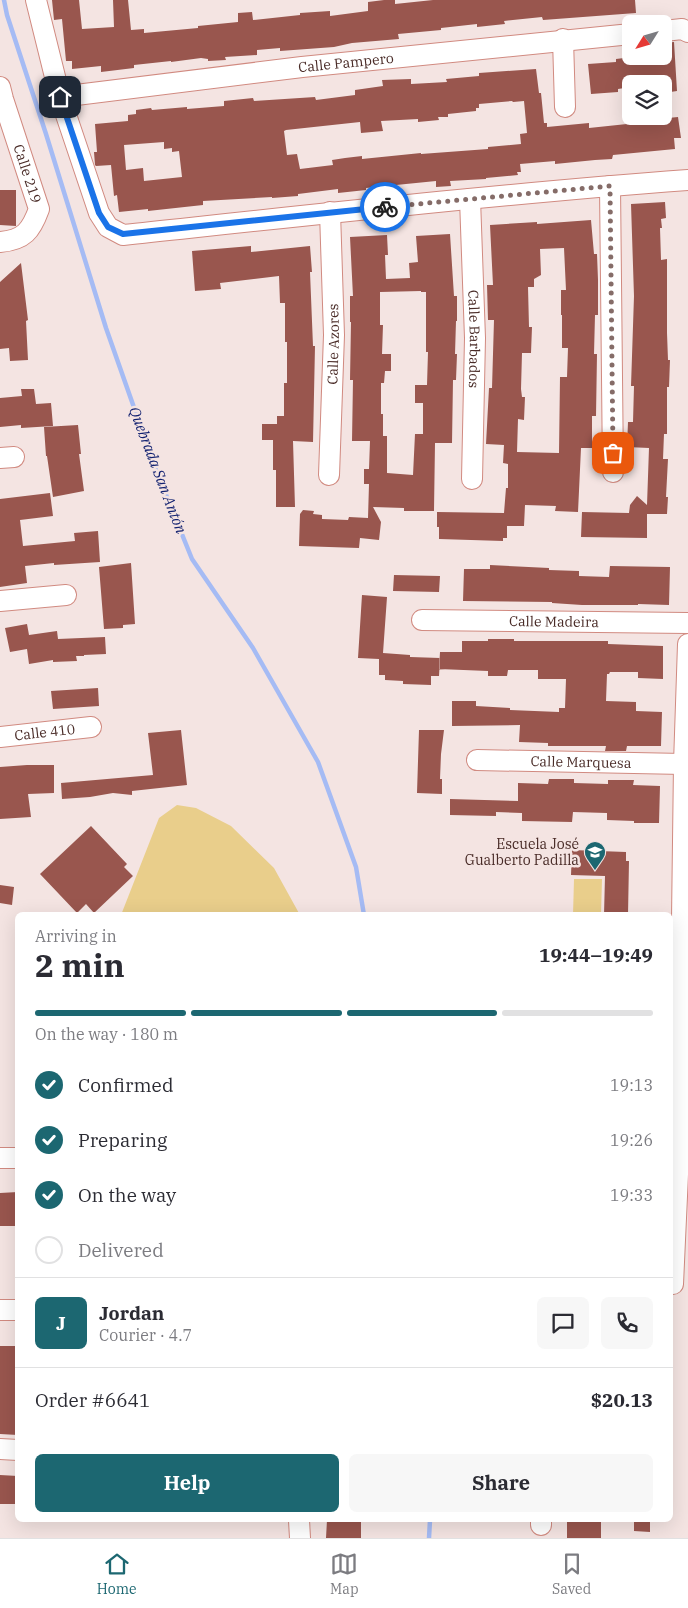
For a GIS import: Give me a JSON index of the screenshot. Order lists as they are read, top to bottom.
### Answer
{
  "streets": {
    "street": [
      "Calle Pampero",
      "Calle 219",
      "Calle Barbados",
      "Calle Azores",
      "Calle Madeira",
      "Calle 410",
      "Calle Marquesa"
    ]
  },
  "water": ["Quebrada San Antón"],
  "places": {
    "school or university": ["Escuela José Gualberto Padilla"]
  },
  "north": "bottom left",
  "page": {
    "heading": ["2 min", "Arriving in", "19:44–19:49"],
    "panel": [
      "Jordan",
      "Courier · 4.7",
      "Order #6641",
      "$20.13"
    ],
    "bar": "On the way · 180 m",
    "list": [
      ["Confirmed", "19:13"],
      ["Preparing", "19:26"],
      ["On the way", "19:33"],
      "Delivered"
    ],
    "round": "J",
    "buttons": ["Help", "Share"],
    "tabs": ["Home", "Map", "Saved"]
  }
}
